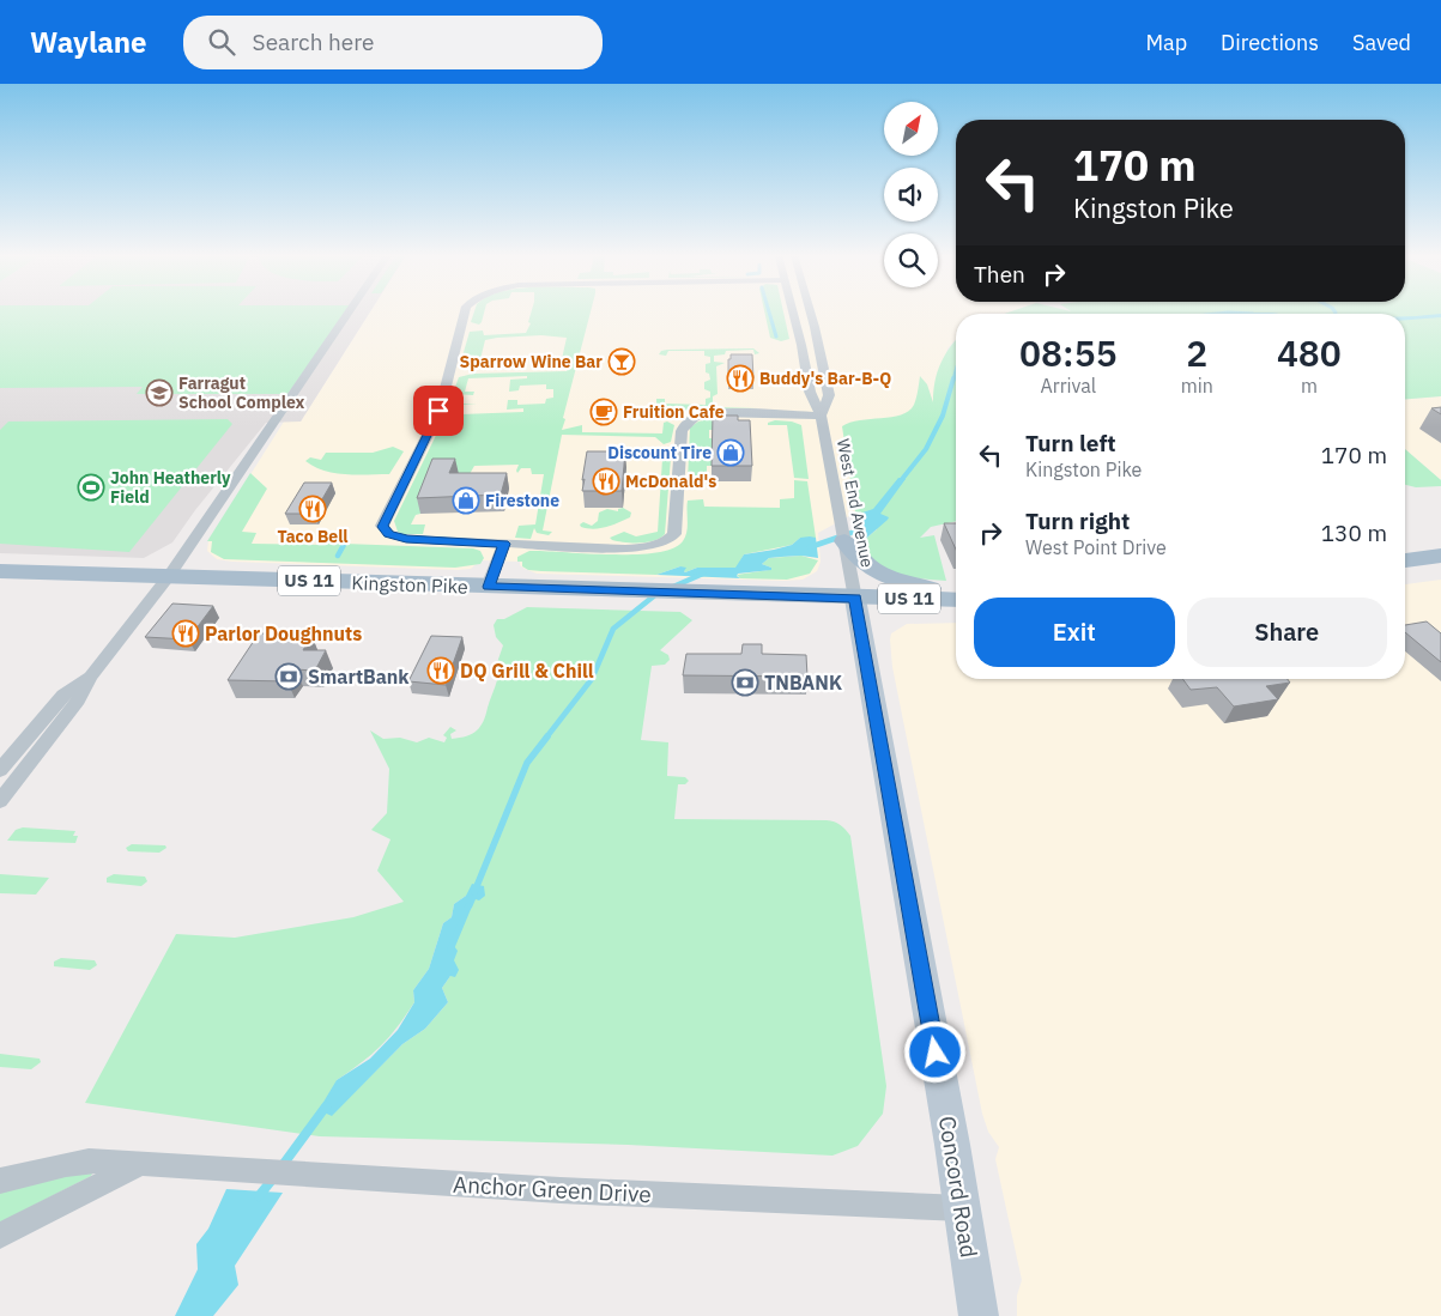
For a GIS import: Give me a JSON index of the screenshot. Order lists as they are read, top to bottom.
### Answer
{
  "streets": {
    "main road": ["US 11", "Kingston Pike"],
    "street": ["West End Avenue", "Concord Road", "Anchor Green Drive"]
  },
  "crossings": [
    ["West End Avenue", "Kingston Pike"],
    ["West End Avenue", "Concord Road"],
    ["Kingston Pike", "Concord Road"],
    ["Concord Road", "Anchor Green Drive"]
  ],
  "places": {
    "bar": ["Sparrow Wine Bar"],
    "restaurant": [
      "Buddy's Bar-B-Q",
      "McDonald's",
      "Taco Bell",
      "Parlor Doughnuts",
      "DQ Grill & Chill"
    ],
    "school or university": ["Farragut School Complex"],
    "cafe": ["Fruition Cafe"],
    "shop": ["Discount Tire", "Firestone"],
    "sports": ["John Heatherly Field"],
    "bank": ["SmartBank", "TNBANK"]
  },
  "north": "top right",
  "page": {
    "header": "Waylane",
    "search": "Search here",
    "nav": ["Map", "Directions", "Saved"],
    "turn": ["170 m", "Kingston Pike"],
    "then": "Then",
    "eta": [
      "08:55",
      "Arrival",
      "2",
      "min",
      "480",
      "m"
    ],
    "list": [
      {
        "name": "Turn left",
        "note": "Kingston Pike",
        "value": "170 m"
      },
      {
        "name": "Turn right",
        "note": "West Point Drive",
        "value": "130 m"
      }
    ],
    "buttons": ["Exit", "Share"]
  }
}
